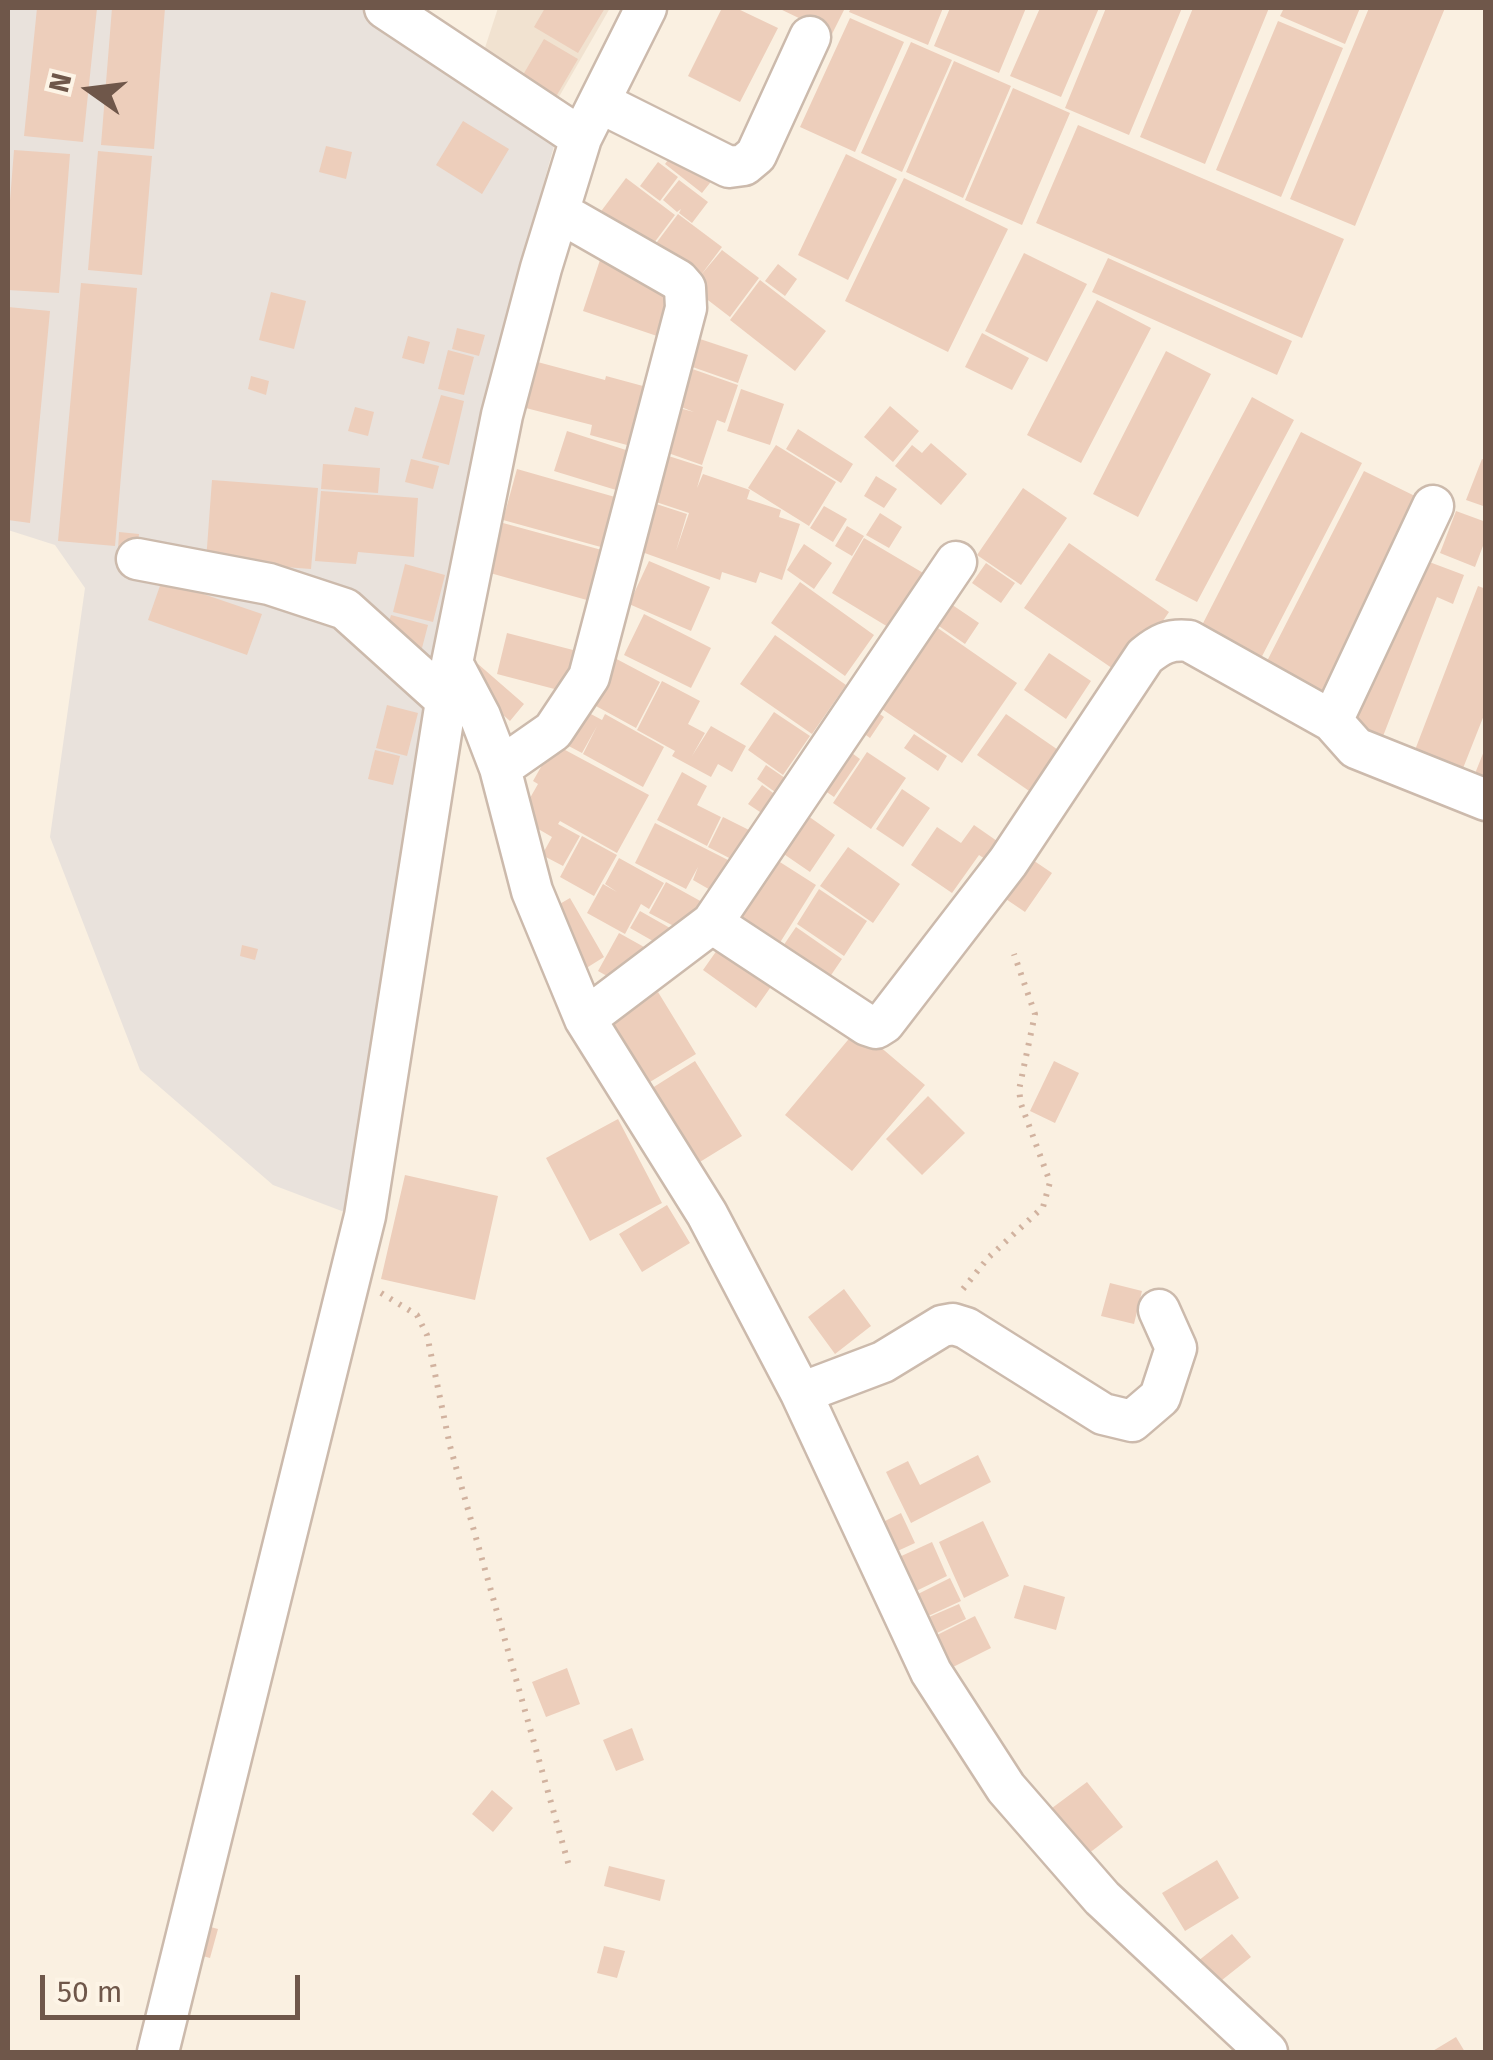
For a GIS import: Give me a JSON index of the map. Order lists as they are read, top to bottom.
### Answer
{
  "scale_bar": "50 m",
  "north": "left"
}
